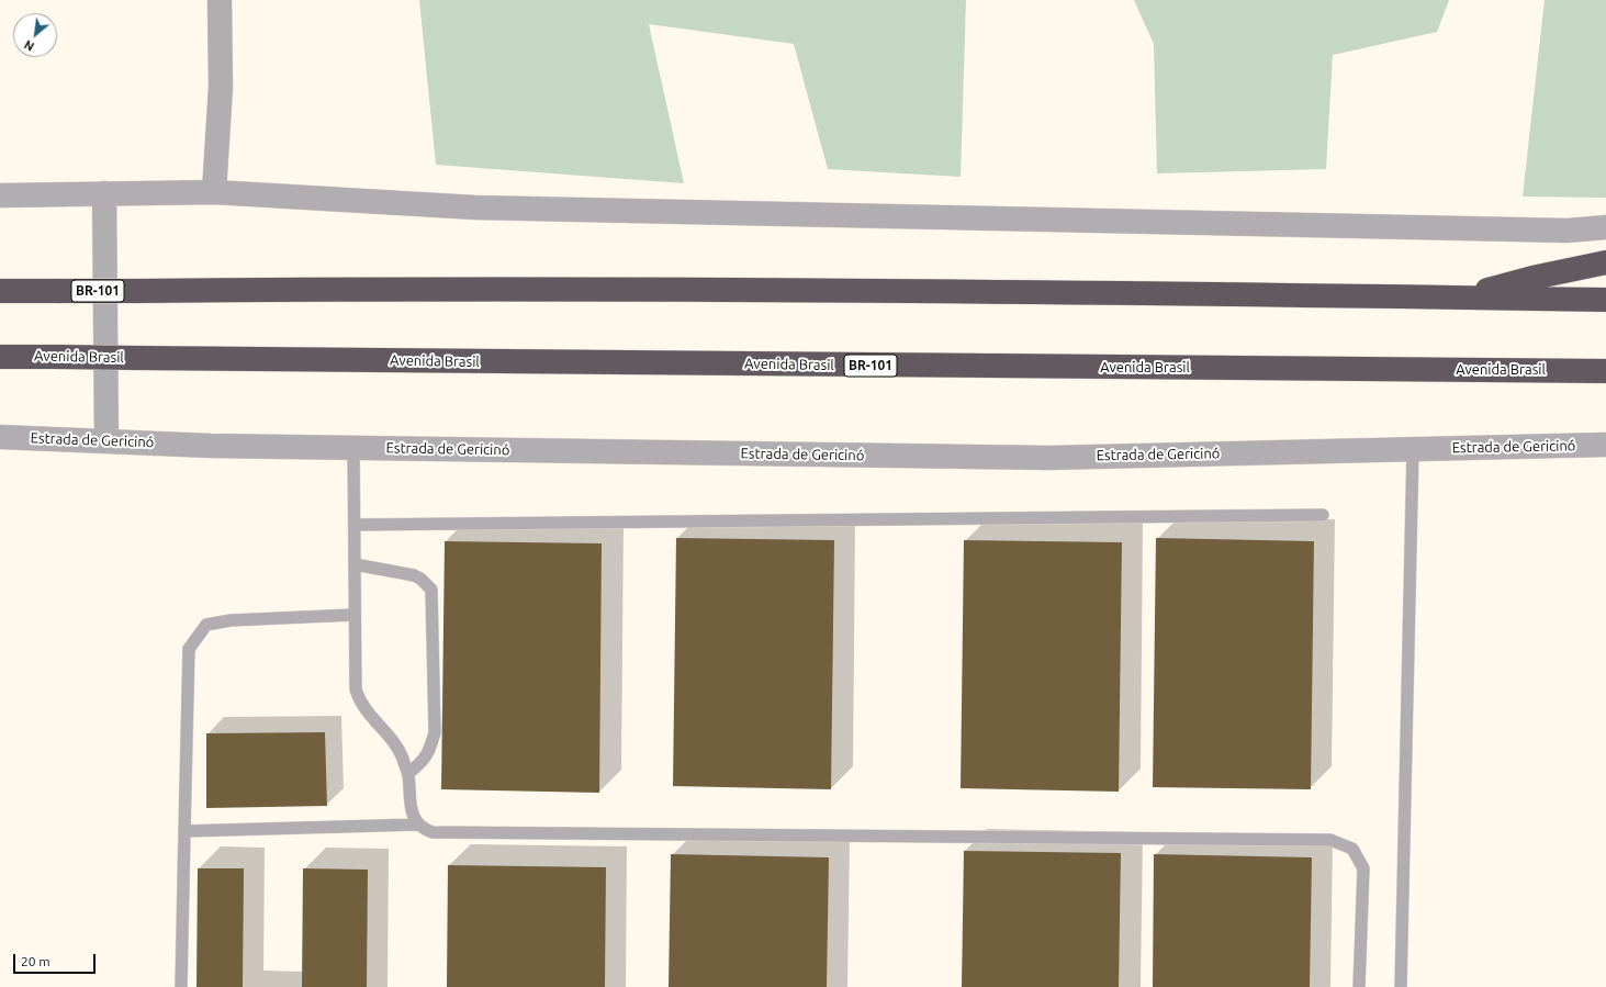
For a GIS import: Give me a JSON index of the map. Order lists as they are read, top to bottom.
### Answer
{
  "streets": {
    "highway": ["BR-101", "Avenida Brasil"],
    "street": ["Estrada de Gericinó"]
  },
  "scale_bar": "20 m",
  "north": "bottom left"
}
